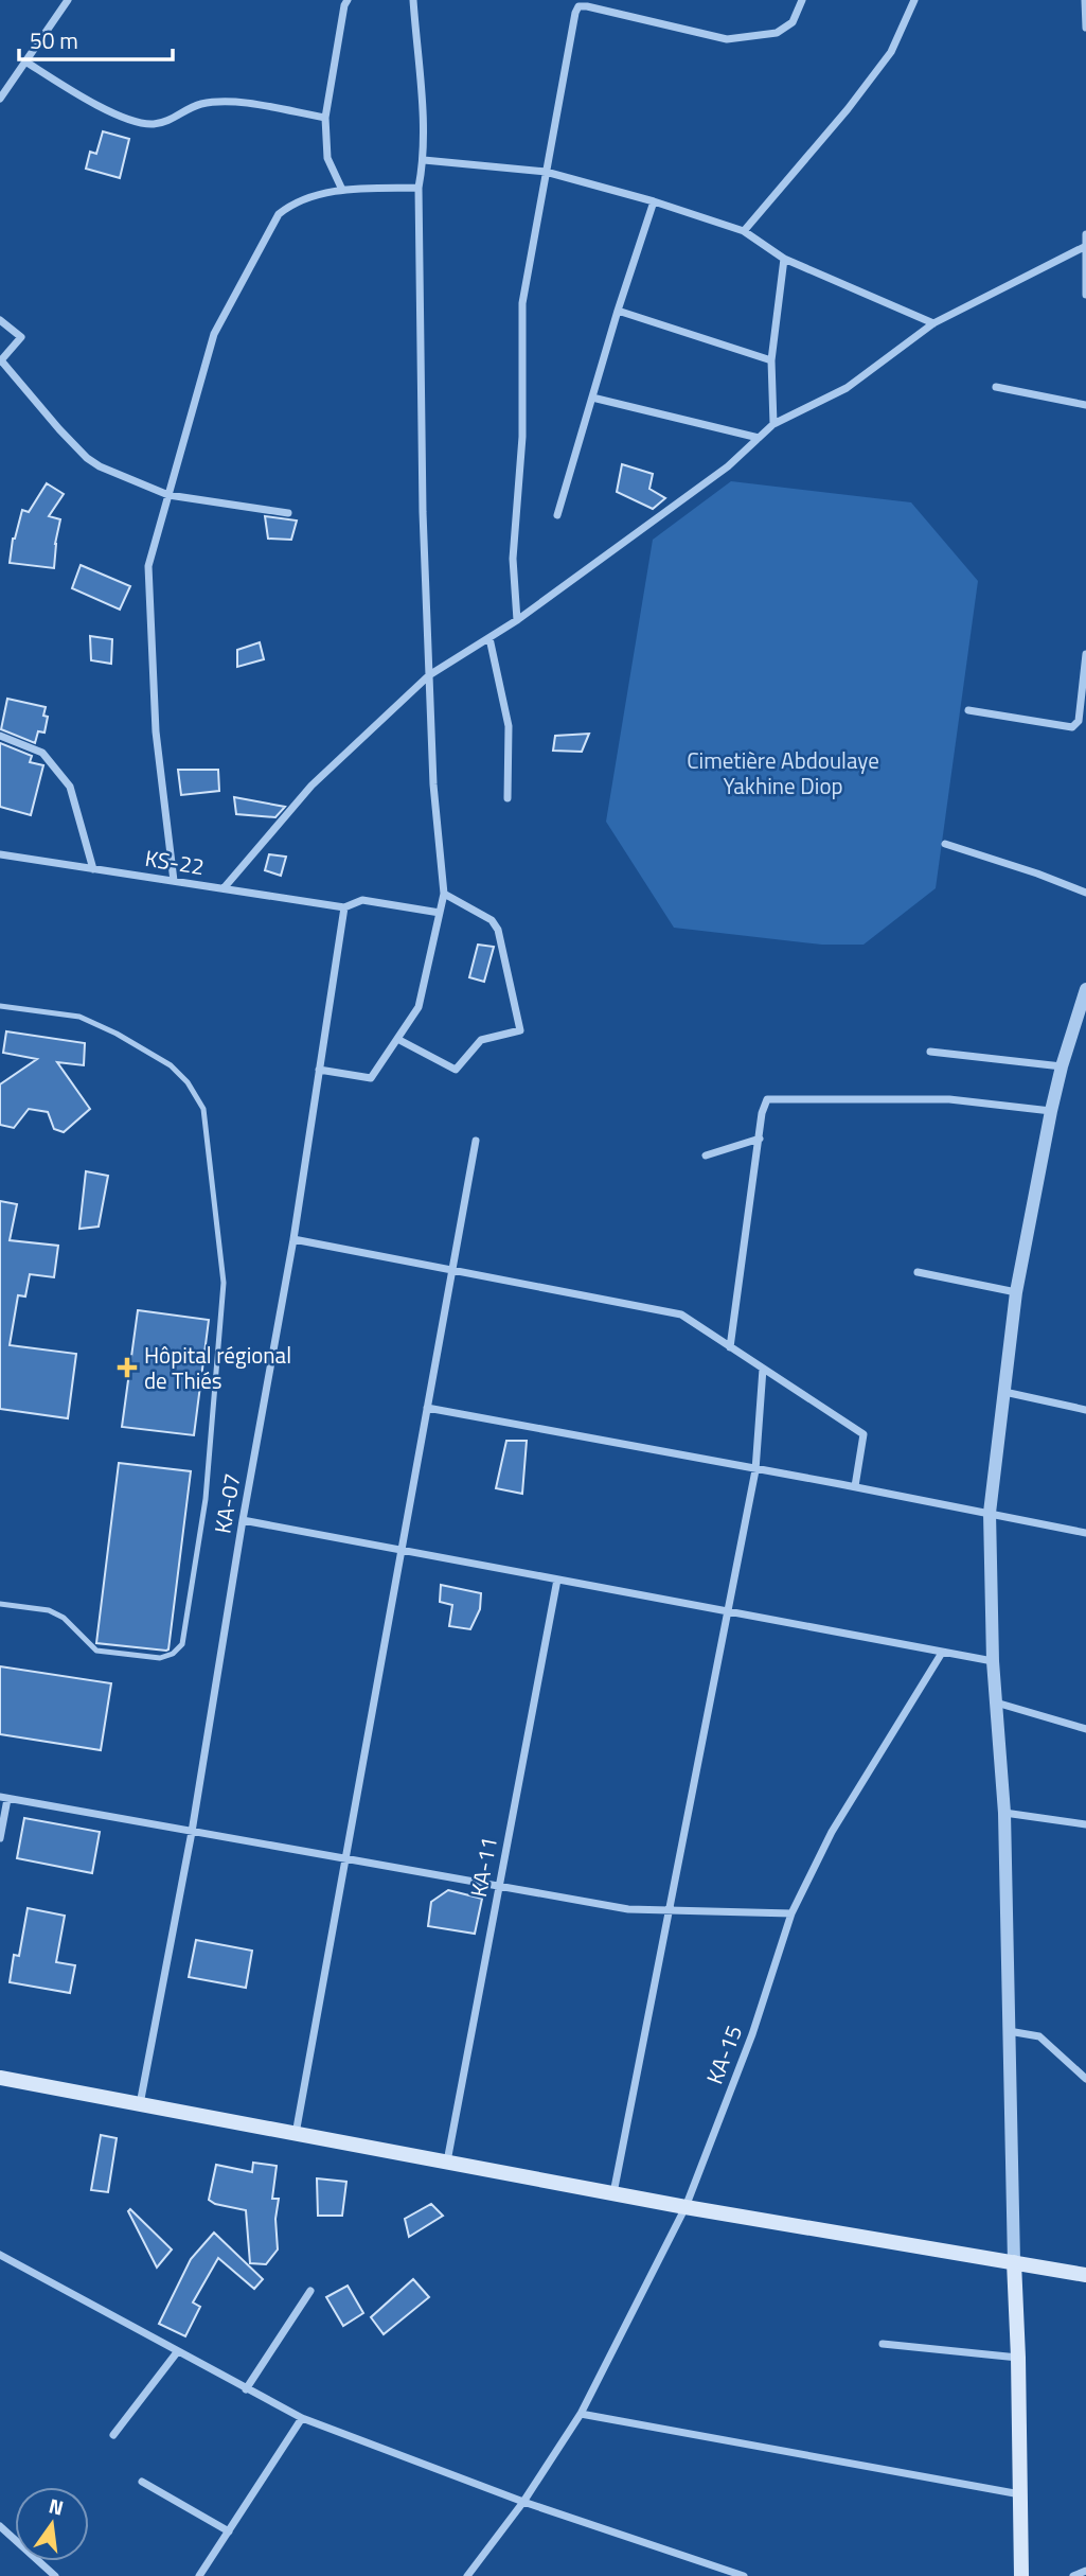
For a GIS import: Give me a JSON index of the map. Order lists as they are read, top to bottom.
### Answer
{
  "streets": {
    "street": [
      "KS-22",
      "KA-07",
      "KA-11",
      "KA-15"
    ]
  },
  "crossings": [
    ["KS-22", "KA-07"]
  ],
  "parks": ["Cimetière Abdoulaye Yakhine Diop"],
  "places": {
    "health": ["Hôpital régional de Thiés"]
  },
  "scale_bar": "50 m",
  "north": "top"
}
